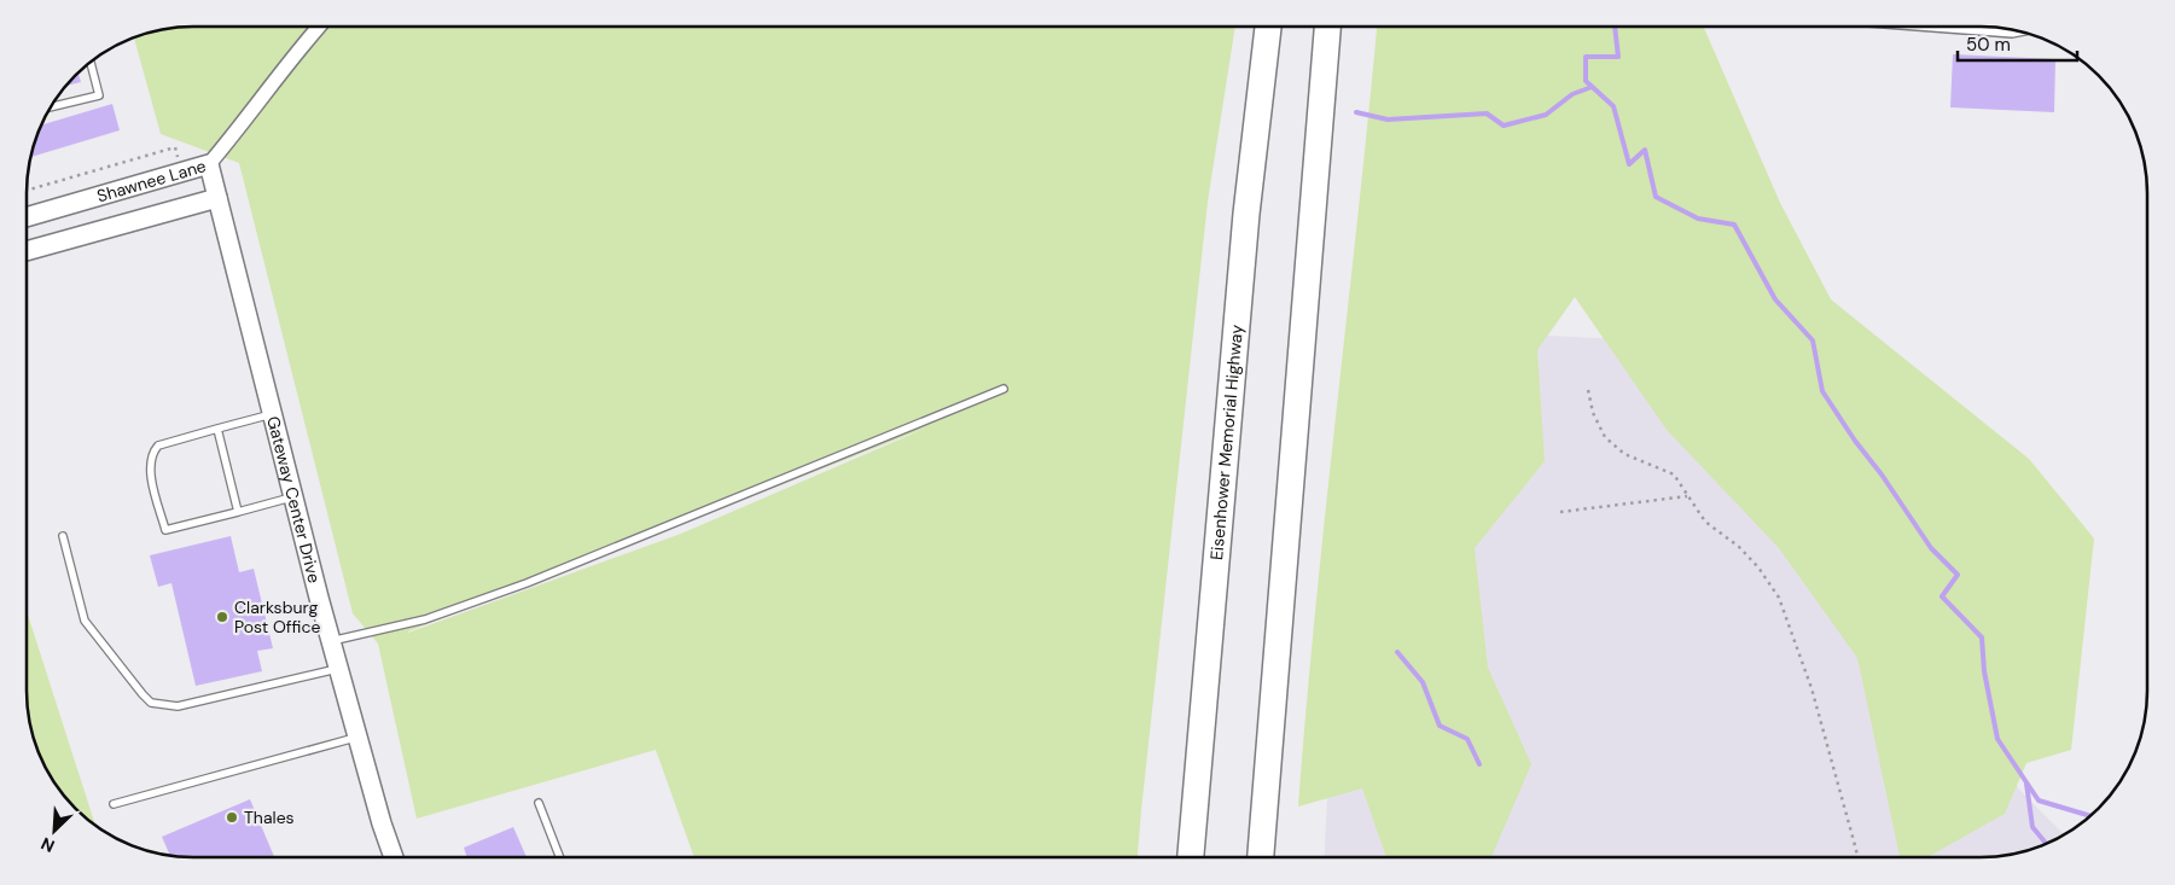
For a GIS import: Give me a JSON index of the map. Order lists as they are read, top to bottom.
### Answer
{
  "streets": {
    "highway": ["Eisenhower Memorial Highway"],
    "street": ["Shawnee Lane", "Gateway Center Drive"]
  },
  "crossings": [
    ["Shawnee Lane", "Gateway Center Drive"]
  ],
  "places": ["Clarksburg Post Office", "Thales"],
  "scale_bar": "50 m",
  "north": "bottom left"
}
